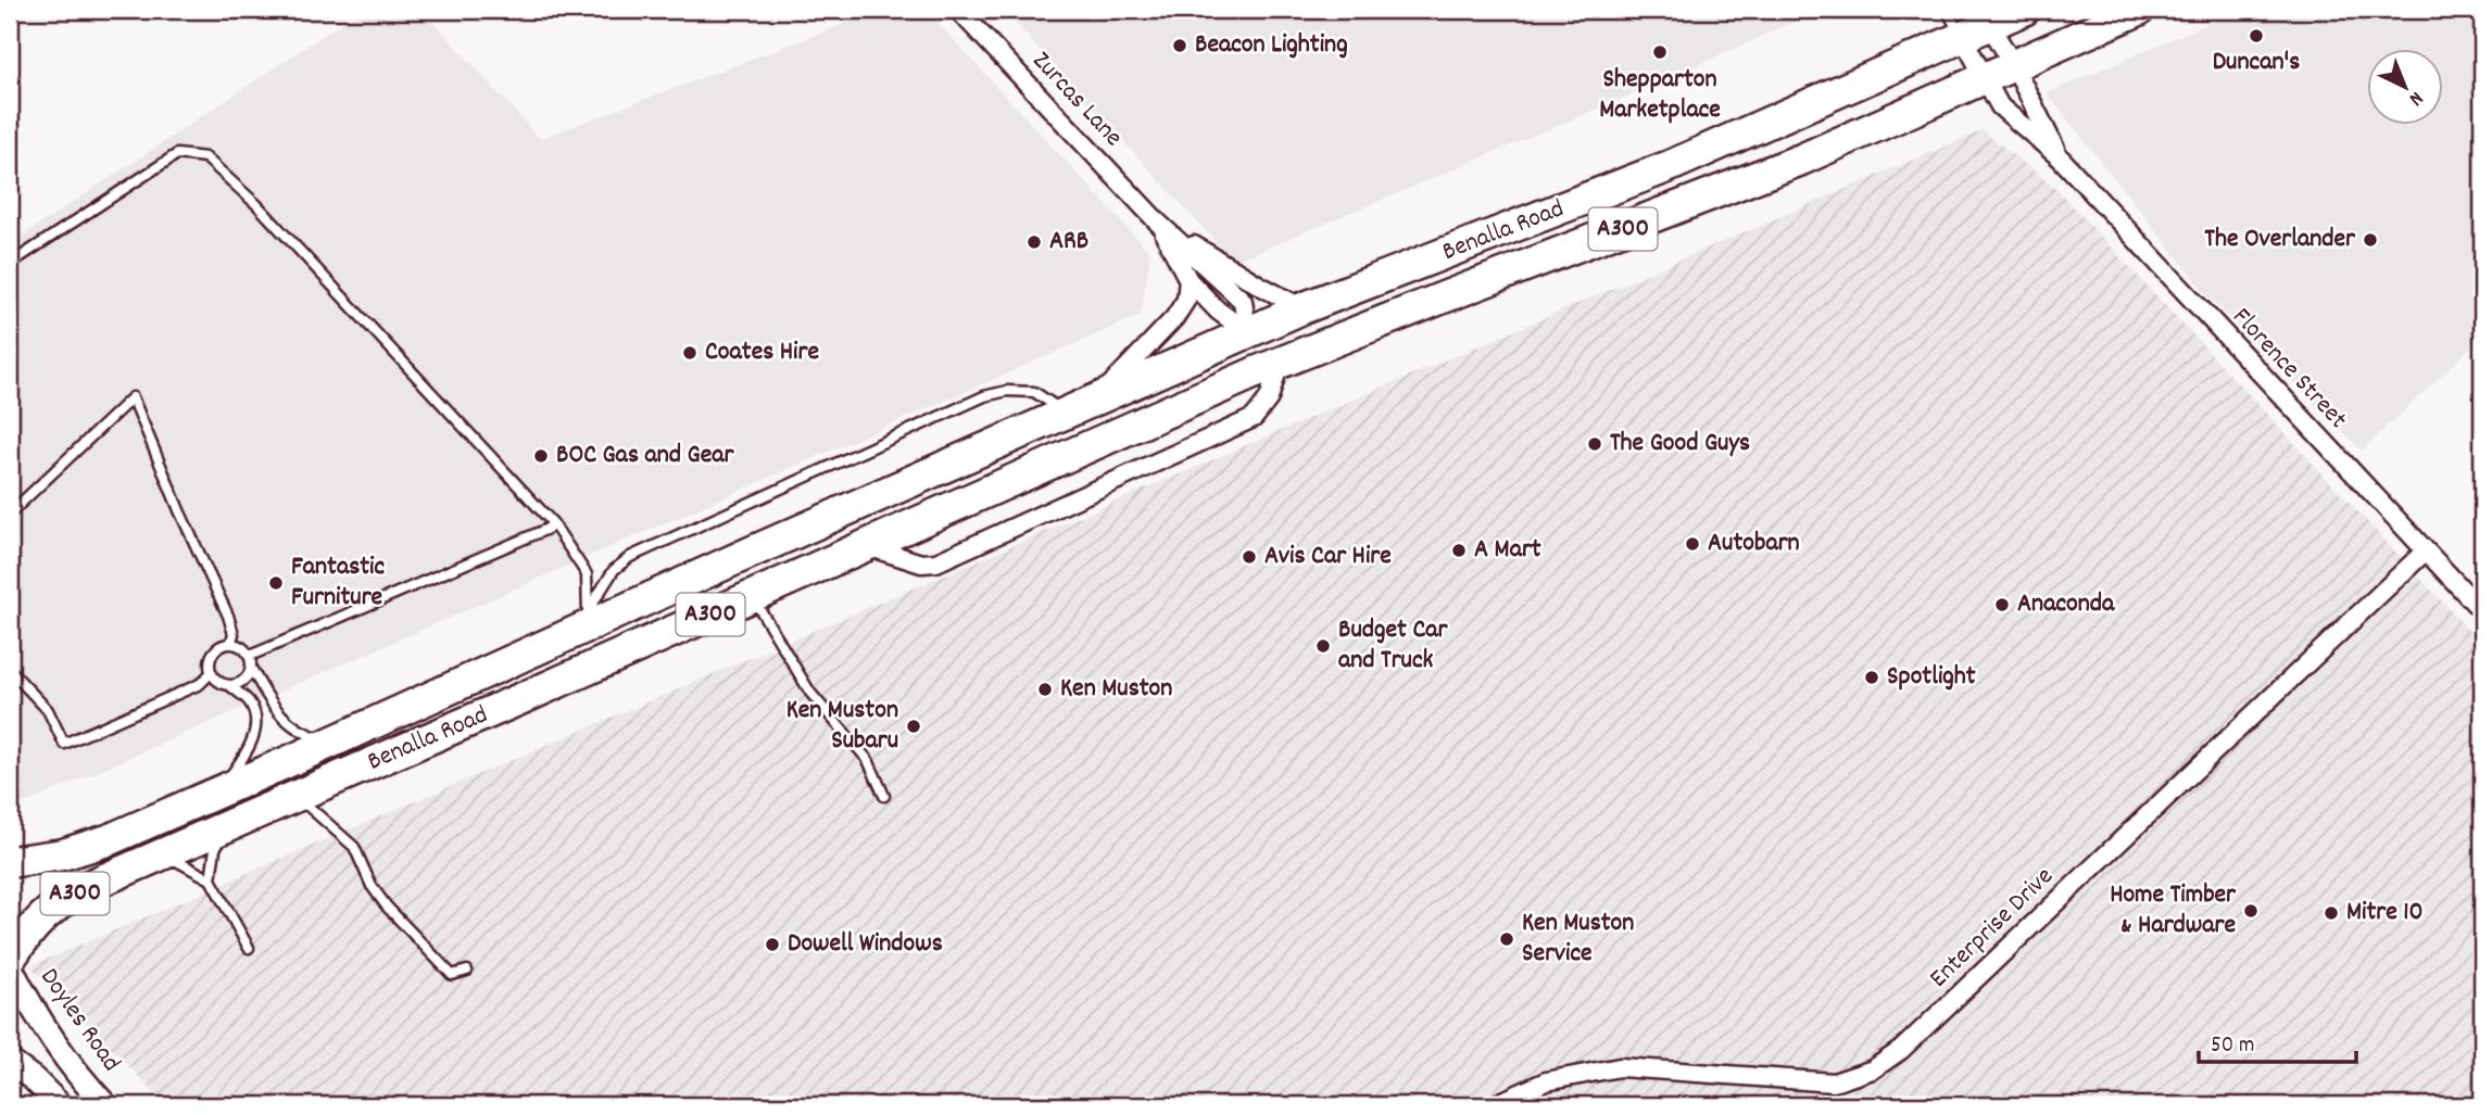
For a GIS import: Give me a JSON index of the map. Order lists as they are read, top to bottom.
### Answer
{
  "streets": {
    "highway": ["A300", "Benalla Road"],
    "main road": ["Doyles Road"],
    "street": ["Zurcas Lane", "Florence Street", "Enterprise Drive"]
  },
  "crossings": [
    ["Zurcas Lane", "Benalla Road"],
    ["Benalla Road", "Florence Street"],
    ["Florence Street", "Enterprise Drive"]
  ],
  "places": [
    "Duncan's",
    "Beacon Lighting",
    "Shepparton Marketplace",
    "The Overlander",
    "ARB",
    "Coates Hire",
    "The Good Guys",
    "BOC Gas and Gear",
    "Autobarn",
    "A Mart",
    "Avis Car Hire",
    "Fantastic Furniture",
    "Anaconda",
    "Budget Car and Truck",
    "Spotlight",
    "Ken Muston",
    "Ken Muston Subaru",
    "Home Timber & Hardware",
    "Mitre 10",
    "Ken Muston Service",
    "Dowell Windows"
  ],
  "scale_bar": "50 m",
  "north": "bottom right"
}
